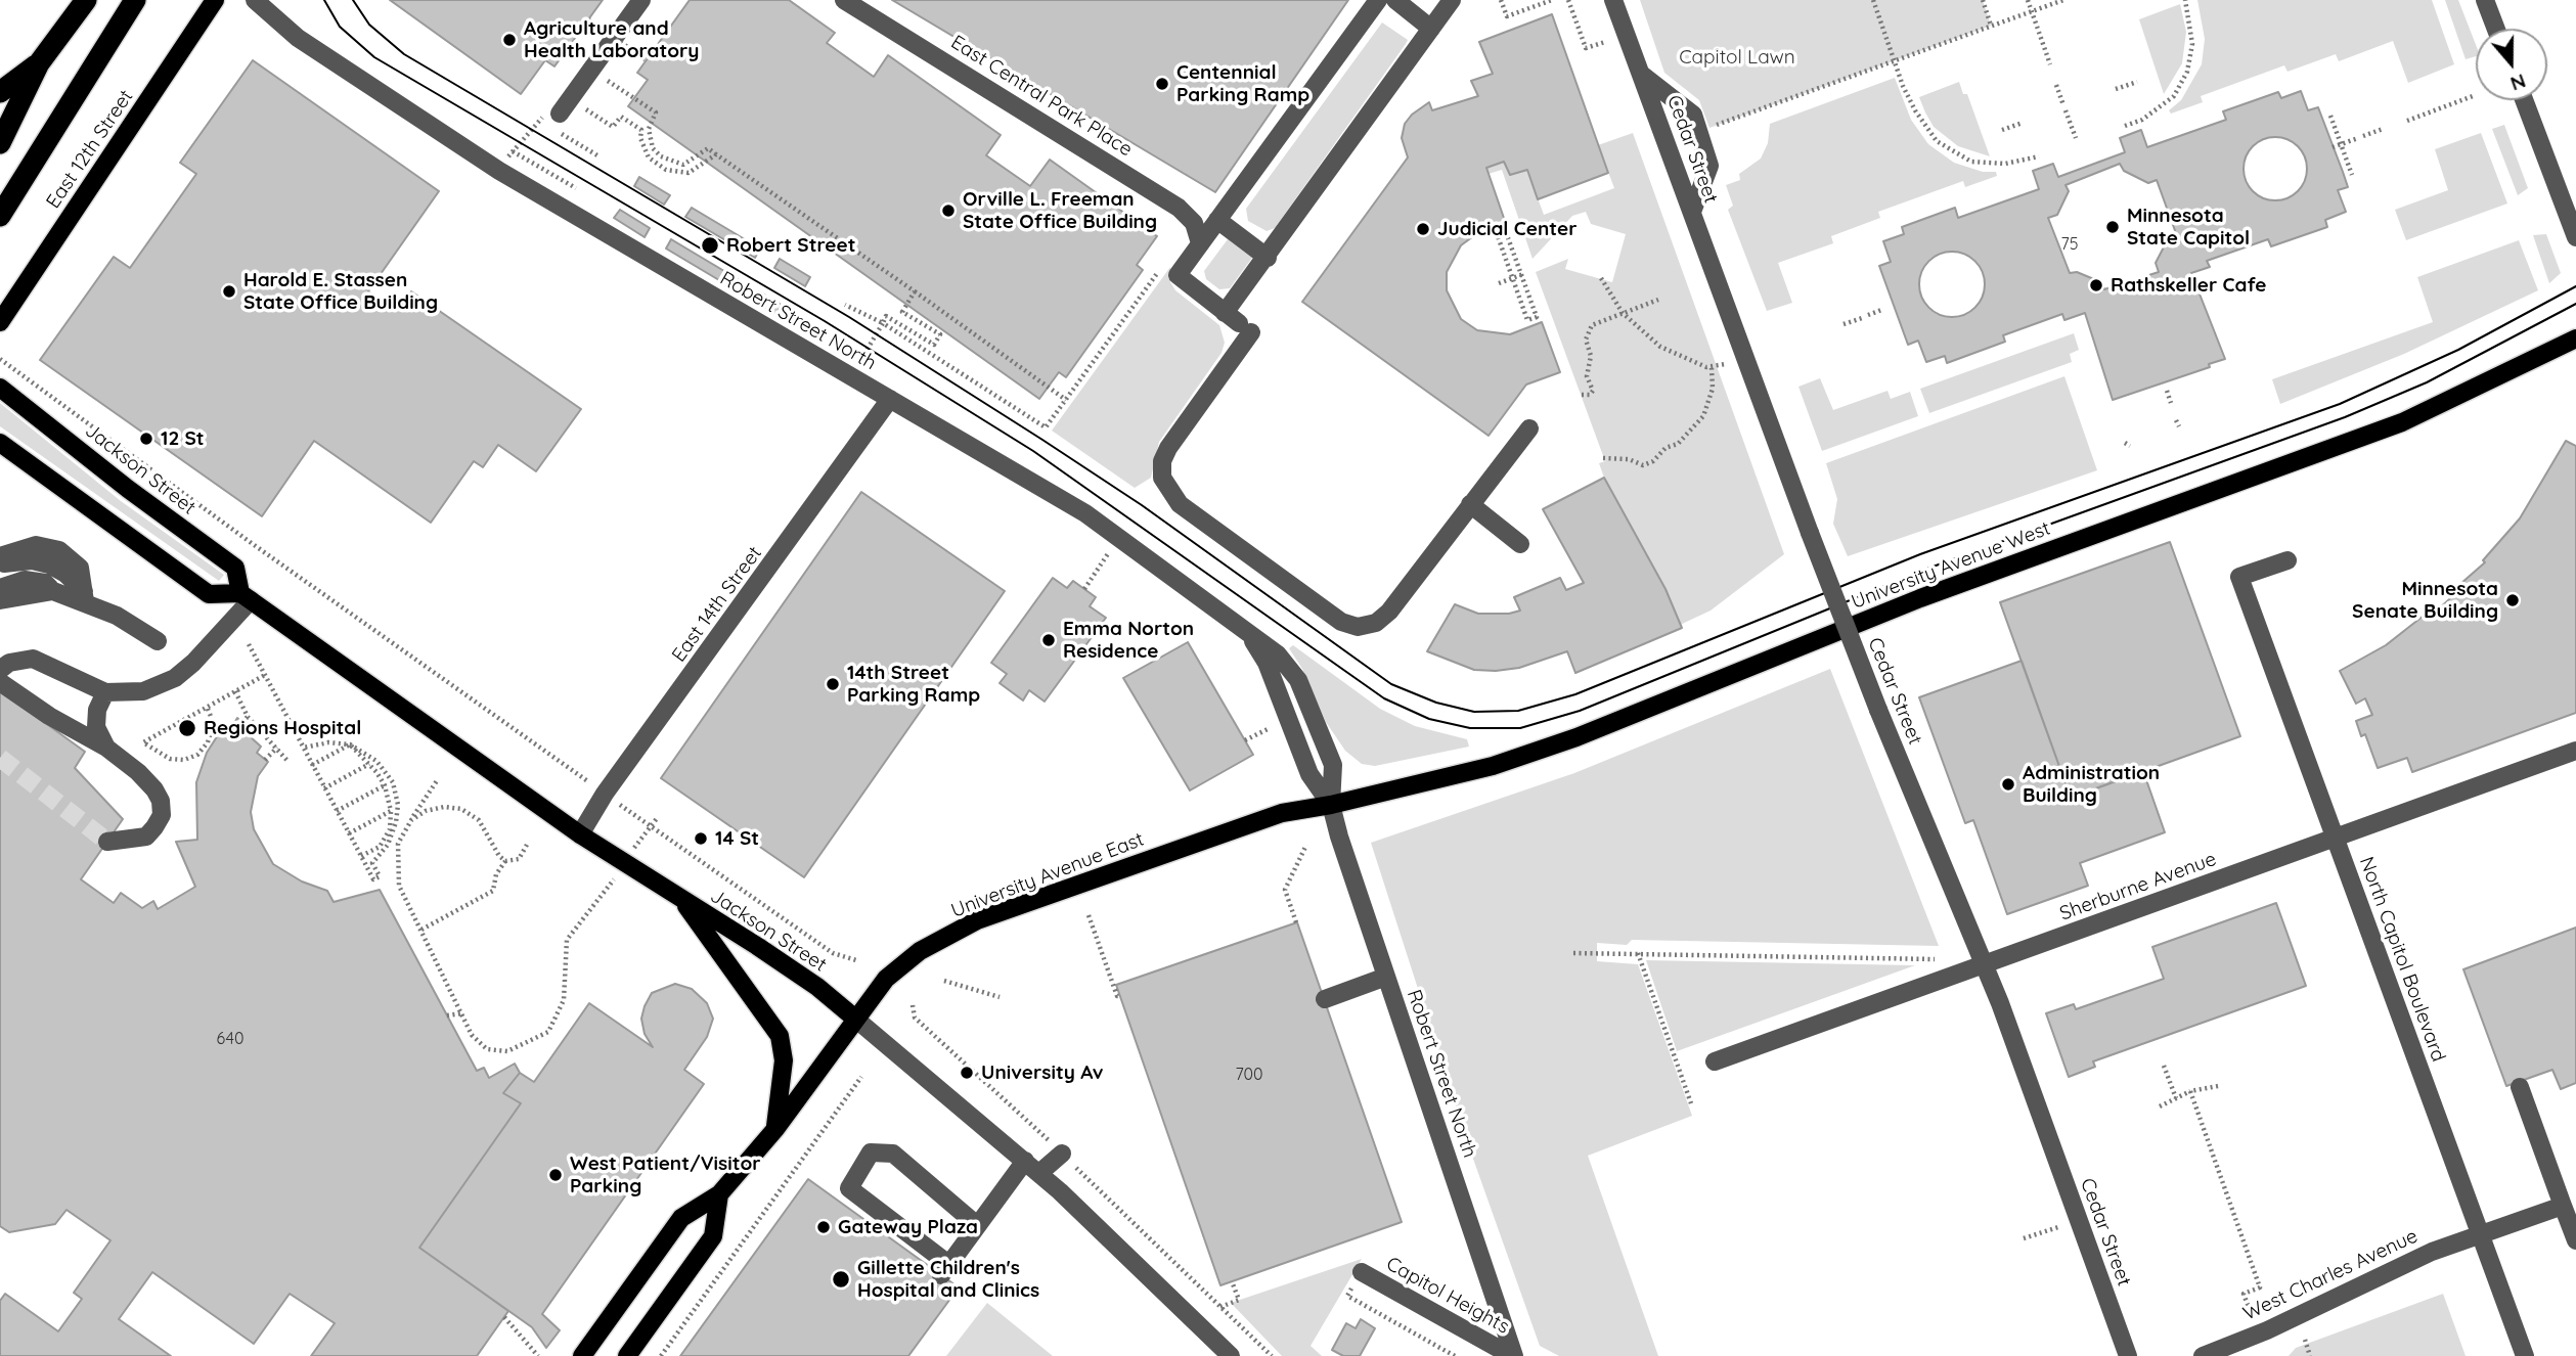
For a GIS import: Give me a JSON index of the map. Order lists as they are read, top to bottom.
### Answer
{
  "streets": {
    "main road": [
      "East 12th Street",
      "Jackson Street",
      "University Avenue West",
      "University Avenue East"
    ],
    "street": [
      "East Central Park Place",
      "Cedar Street",
      "Robert Street North",
      "East 14th Street",
      "Sherburne Avenue",
      "North Capitol Boulevard",
      "West Charles Avenue",
      "Capitol Heights"
    ]
  },
  "crossings": [
    ["Cedar Street", "Sherburne Avenue"],
    ["Robert Street North", "University Avenue West"],
    ["Robert Street North", "East 14th Street"],
    ["Robert Street North", "University Avenue East"],
    ["Robert Street North", "Capitol Heights"],
    ["Jackson Street", "East 14th Street"],
    ["Jackson Street", "University Avenue East"],
    ["University Avenue West", "University Avenue East"],
    ["Sherburne Avenue", "North Capitol Boulevard"],
    ["North Capitol Boulevard", "West Charles Avenue"]
  ],
  "parks": ["Capitol Lawn"],
  "places": [
    "Agriculture and Health Laboratory",
    "Centennial Parking Ramp",
    "Orville L. Freeman State Office Building",
    "Minnesota State Capitol",
    "Judicial Center",
    "Robert Street",
    "Rathskeller Cafe",
    "Harold E. Stassen State Office Building",
    "12 St",
    "Minnesota Senate Building",
    "Emma Norton Residence",
    "14th Street Parking Ramp",
    "Regions Hospital",
    "Administration Building",
    "14 St",
    "University Av",
    "West Patient/Visitor Parking",
    "Gateway Plaza",
    "Gillette Children's Hospital and Clinics"
  ],
  "house_numbers": ["75", "640", "700"],
  "north": "bottom"
}
